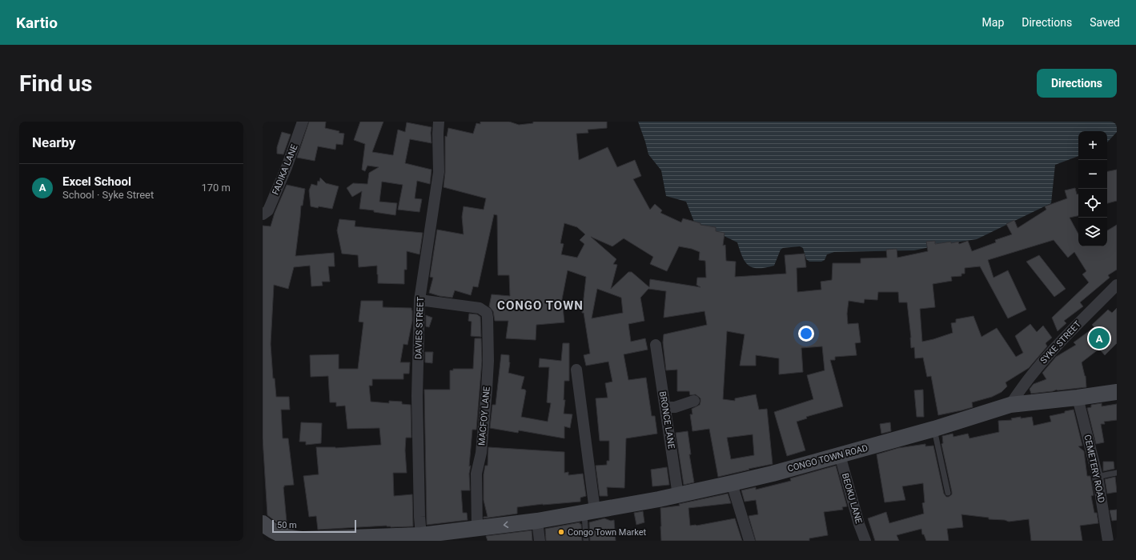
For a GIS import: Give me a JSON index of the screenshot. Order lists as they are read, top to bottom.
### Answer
{
  "streets": {
    "main road": ["CONGO TOWN ROAD"],
    "street": [
      "FADIKA LANE",
      "DAVIES STREET",
      "SYKE STREET",
      "MACFOY LANE",
      "BRONCE LANE",
      "CEMETERY ROAD",
      "BEOKU LANE"
    ]
  },
  "crossings": [
    ["DAVIES STREET", "MACFOY LANE"],
    ["DAVIES STREET", "CONGO TOWN ROAD"],
    ["SYKE STREET", "CONGO TOWN ROAD"],
    ["MACFOY LANE", "CONGO TOWN ROAD"],
    ["BRONCE LANE", "CONGO TOWN ROAD"],
    ["CONGO TOWN ROAD", "CEMETERY ROAD"],
    ["CONGO TOWN ROAD", "BEOKU LANE"]
  ],
  "districts": ["CONGO TOWN"],
  "places": ["Congo Town Market"],
  "scale_bar": "50 m",
  "page": {
    "header": "Kartio",
    "nav": ["Map", "Directions", "Saved"],
    "buttons": "Directions",
    "title": "Find us",
    "heading": "Nearby",
    "map_buttons": ["+", "−"],
    "list": [
      {
        "mark": "A",
        "name": "Excel School",
        "note": "School · Syke Street",
        "value": "170 m"
      }
    ],
    "pins": "A",
    "scale": "50 m"
  }
}
